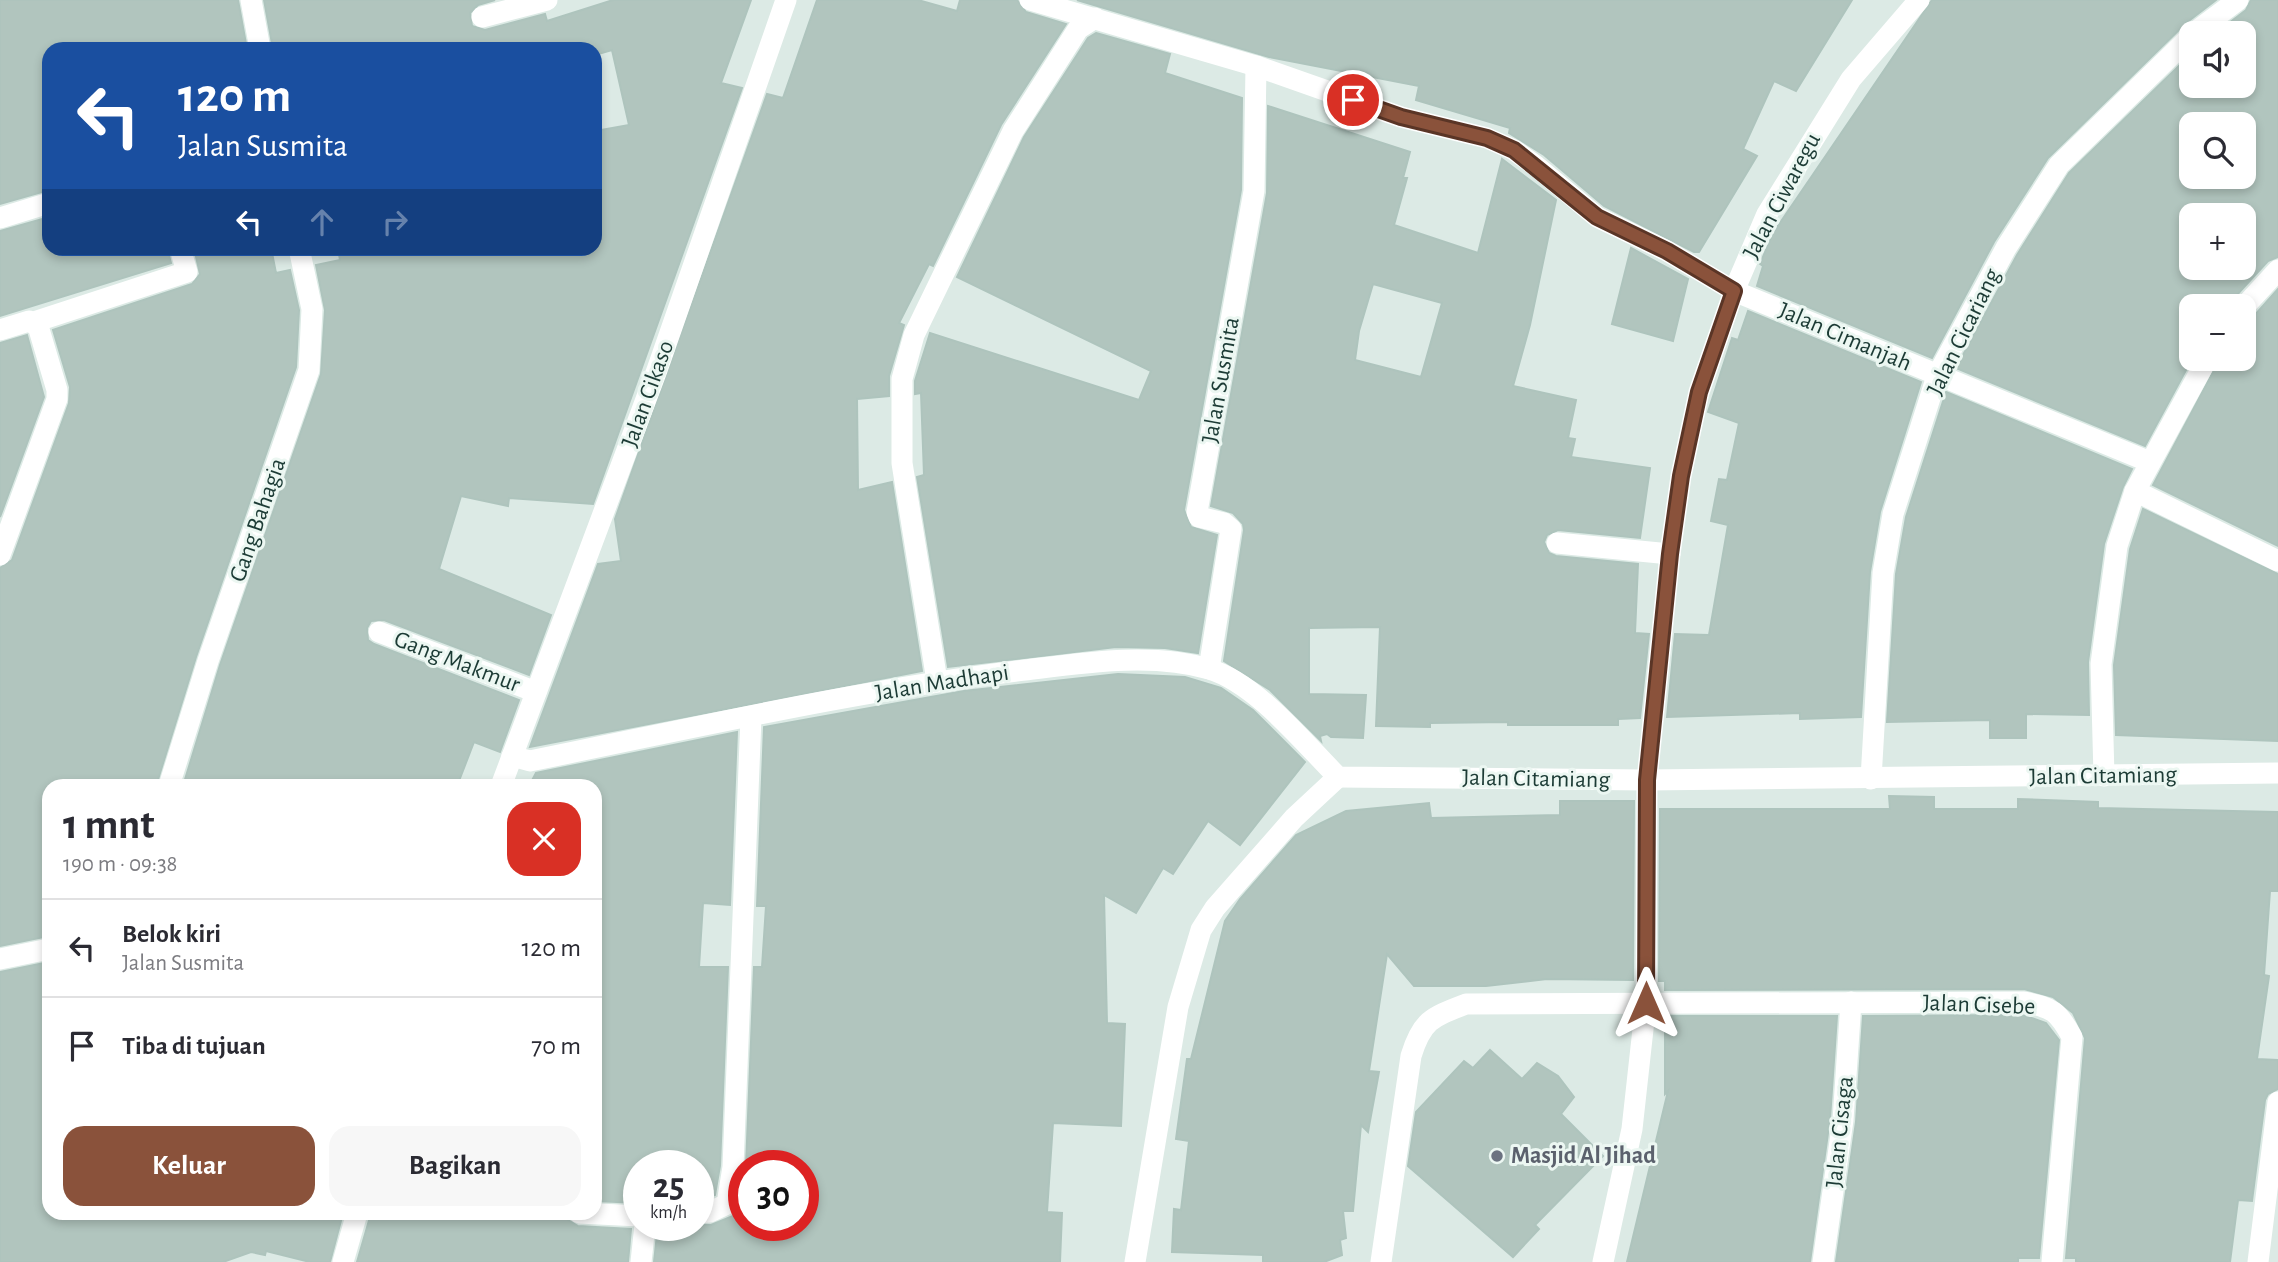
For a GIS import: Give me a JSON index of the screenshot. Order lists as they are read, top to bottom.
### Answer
{
  "streets": {
    "street": [
      "Jalan Ciwaregu",
      "Jalan Cicariang",
      "Jalan Cimanjah",
      "Jalan Susmita",
      "Jalan Cikaso",
      "Gang Bahagia",
      "Gang Makmur",
      "Jalan Madhapi",
      "Jalan Citamiang",
      "Jalan Cisebe",
      "Jalan Cisaga"
    ]
  },
  "crossings": [
    ["Jalan Ciwaregu", "Jalan Cimanjah"],
    ["Jalan Ciwaregu", "Jalan Citamiang"],
    ["Jalan Ciwaregu", "Jalan Cisebe"],
    ["Jalan Cicariang", "Jalan Cimanjah"],
    ["Jalan Cicariang", "Jalan Citamiang"],
    ["Jalan Susmita", "Jalan Madhapi"],
    ["Jalan Cikaso", "Gang Makmur"],
    ["Jalan Cikaso", "Jalan Madhapi"],
    ["Jalan Madhapi", "Jalan Citamiang"],
    ["Jalan Cisebe", "Jalan Cisaga"]
  ],
  "places": ["Masjid Al Jihad"],
  "page": {
    "map_buttons": ["+", "−"],
    "turn": ["120 m", "Jalan Susmita"],
    "heading": ["1 mnt", "190 m · 09:38"],
    "list": [
      {
        "name": "Belok kiri",
        "note": "Jalan Susmita",
        "value": "120 m"
      },
      {
        "name": "Tiba di tujuan",
        "value": "70 m"
      }
    ],
    "buttons": ["Keluar", "Bagikan"],
    "speed": "25 km/h",
    "limit": "30"
  }
}
